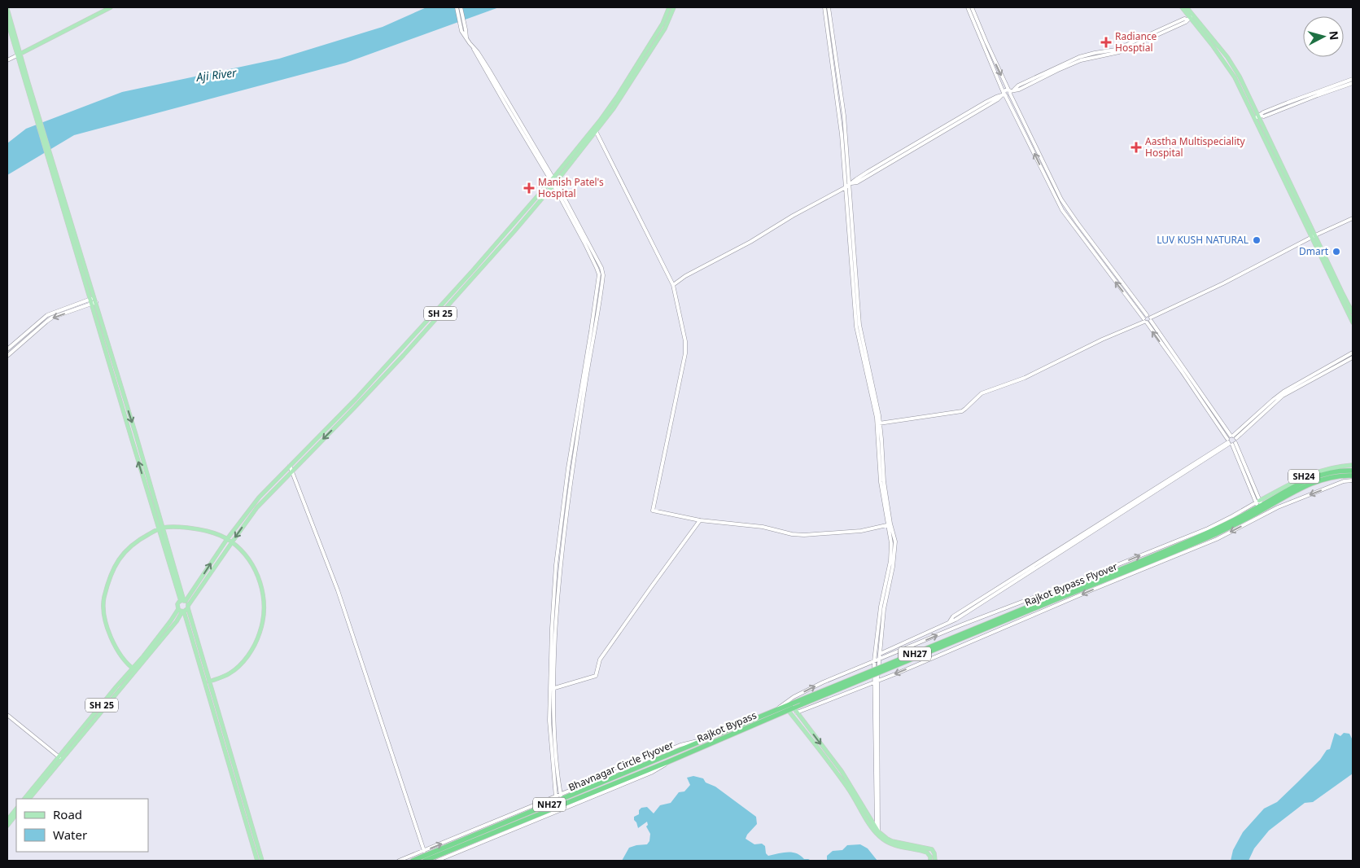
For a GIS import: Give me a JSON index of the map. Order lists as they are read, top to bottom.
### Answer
{
  "streets": {
    "highway": [
      "Rajkot Bypass Flyover",
      "NH27",
      "Rajkot Bypass",
      "Bhavnagar Circle Flyover"
    ],
    "main road": ["SH 25", "SH24"]
  },
  "crossings": [
    ["SH24", "Rajkot Bypass Flyover"],
    ["Rajkot Bypass Flyover", "Rajkot Bypass"],
    ["Rajkot Bypass", "Bhavnagar Circle Flyover"]
  ],
  "water": ["Aji River"],
  "places": {
    "health": ["Radiance Hosptial", "Aastha Multispeciality Hospital", "Manish Patel's Hospital"],
    "other": ["LUV KUSH NATURAL", "Dmart"]
  },
  "legend": ["Road", "Water"],
  "north": "right"
}
